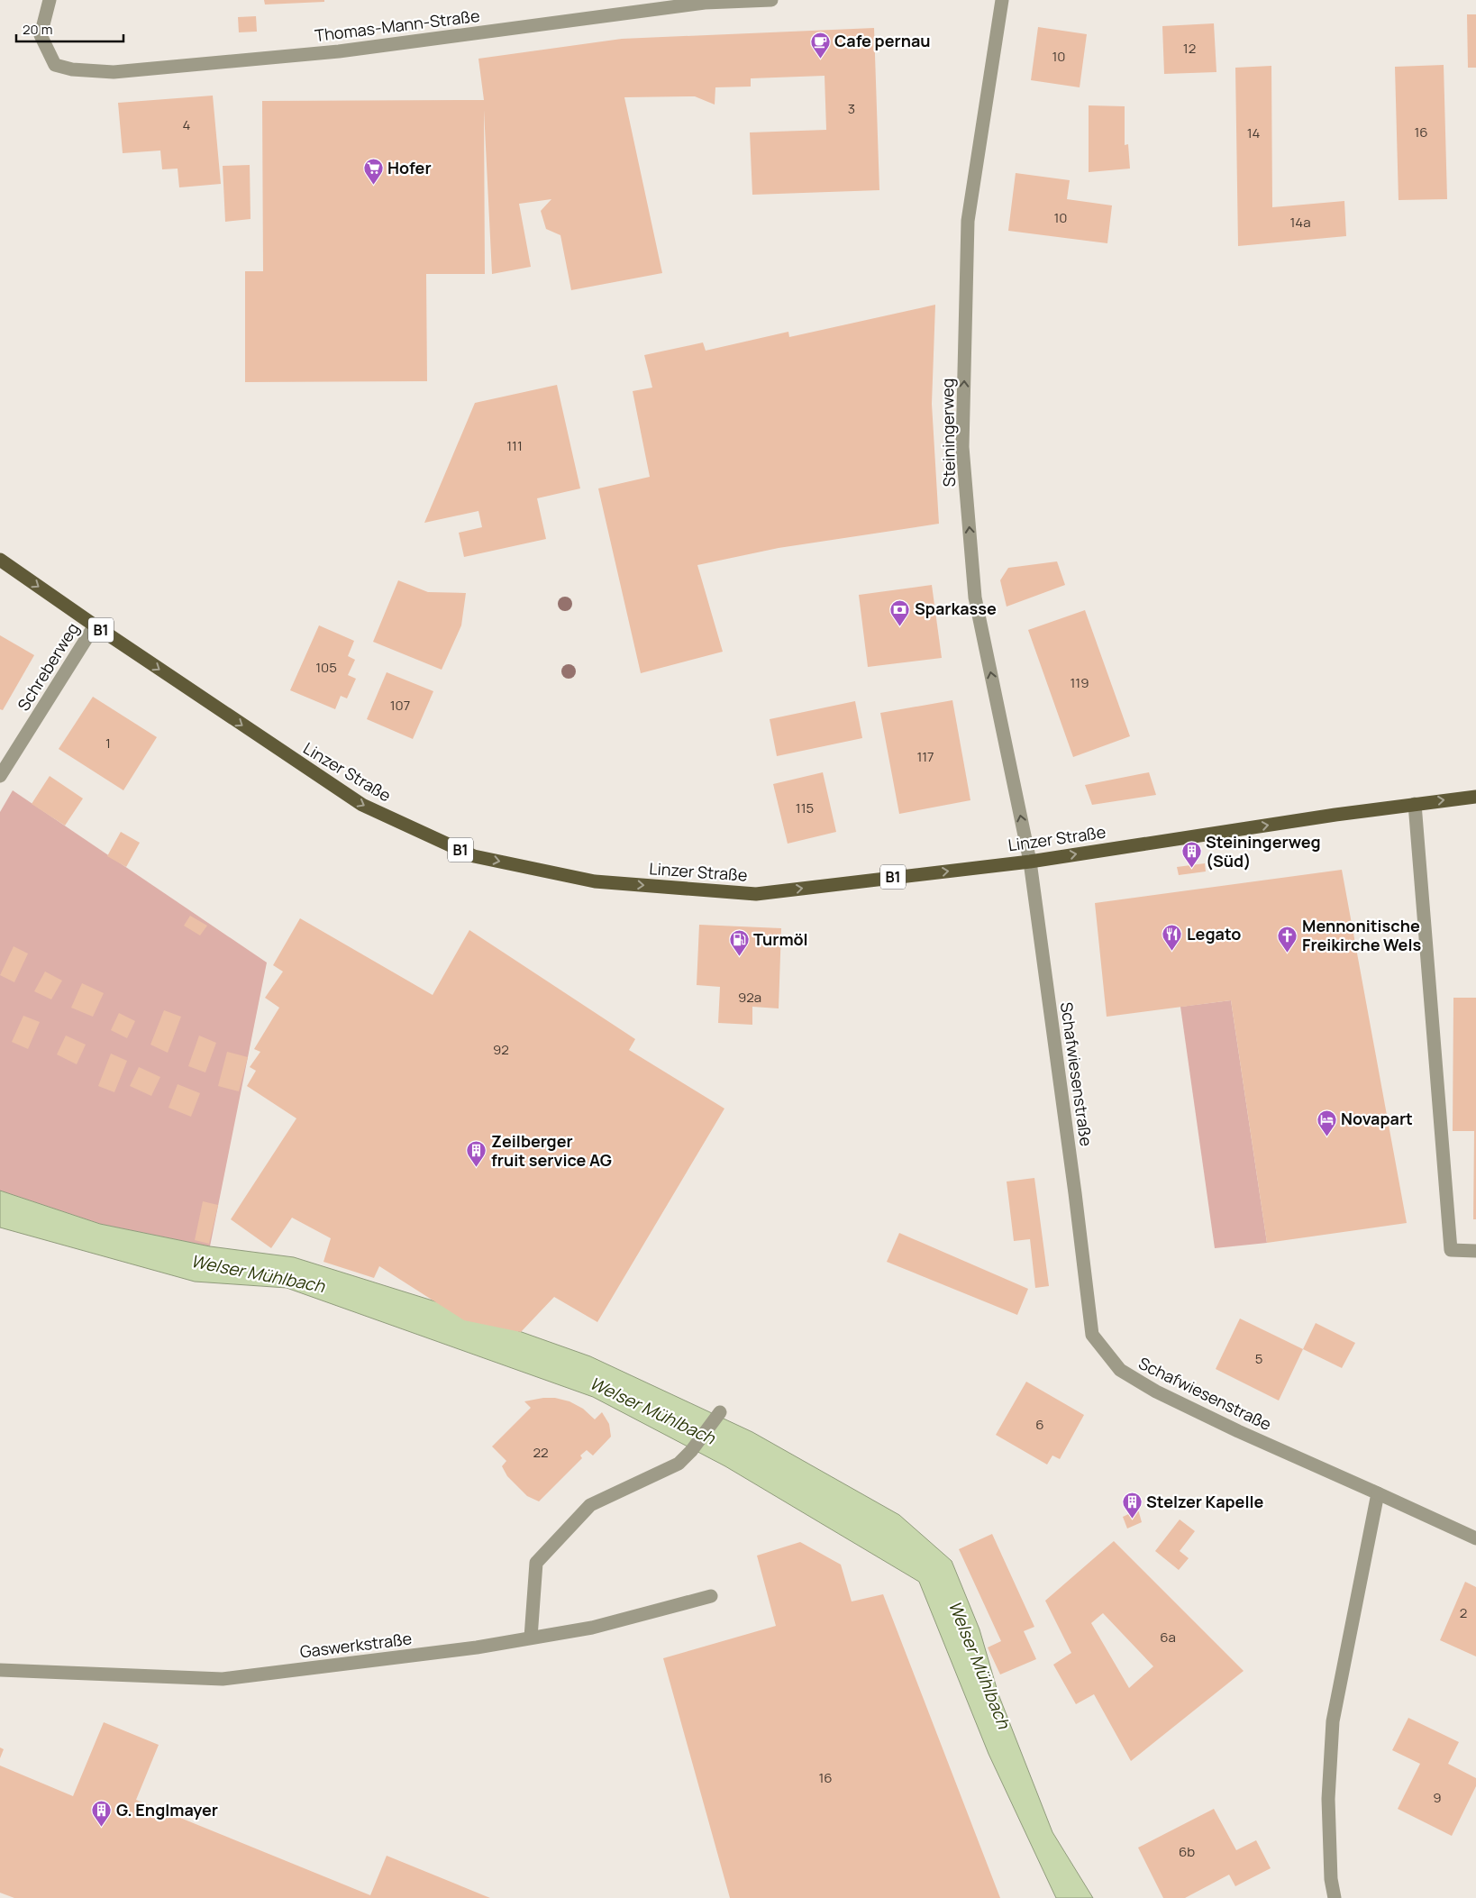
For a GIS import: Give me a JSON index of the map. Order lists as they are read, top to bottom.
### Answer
{
  "streets": {
    "main road": ["B1", "Linzer Straße"],
    "street": [
      "Thomas-Mann-Straße",
      "Steiningerweg",
      "Schreberweg",
      "Schafwiesenstraße",
      "Gaswerkstraße"
    ]
  },
  "crossings": [
    ["Steiningerweg", "Linzer Straße"],
    ["Steiningerweg", "Schafwiesenstraße"],
    ["Schreberweg", "Linzer Straße"],
    ["Linzer Straße", "Schafwiesenstraße"]
  ],
  "one_way": ["Steiningerweg", "Linzer Straße"],
  "water": ["Welser Mühlbach"],
  "places": {
    "cafe": ["Cafe pernau"],
    "supermarket": ["Hofer"],
    "bank": ["Sparkasse"],
    "building": [
      "Steiningerweg (Süd)",
      "Zeilberger fruit service AG",
      "Stelzer Kapelle",
      "G. Englmayer"
    ],
    "restaurant": ["Legato"],
    "church": ["Mennonitische Freikirche Wels"],
    "fuel station": ["Turmöl"],
    "hotel": ["Novapart"]
  },
  "house_numbers": [
    "12",
    "10",
    "3",
    "4",
    "16",
    "14",
    "10",
    "14a",
    "111",
    "105",
    "119",
    "107",
    "1",
    "117",
    "115",
    "92a",
    "92",
    "5",
    "6",
    "22",
    "2",
    "6a",
    "16",
    "9",
    "6b"
  ],
  "scale_bar": "20 m"
}
